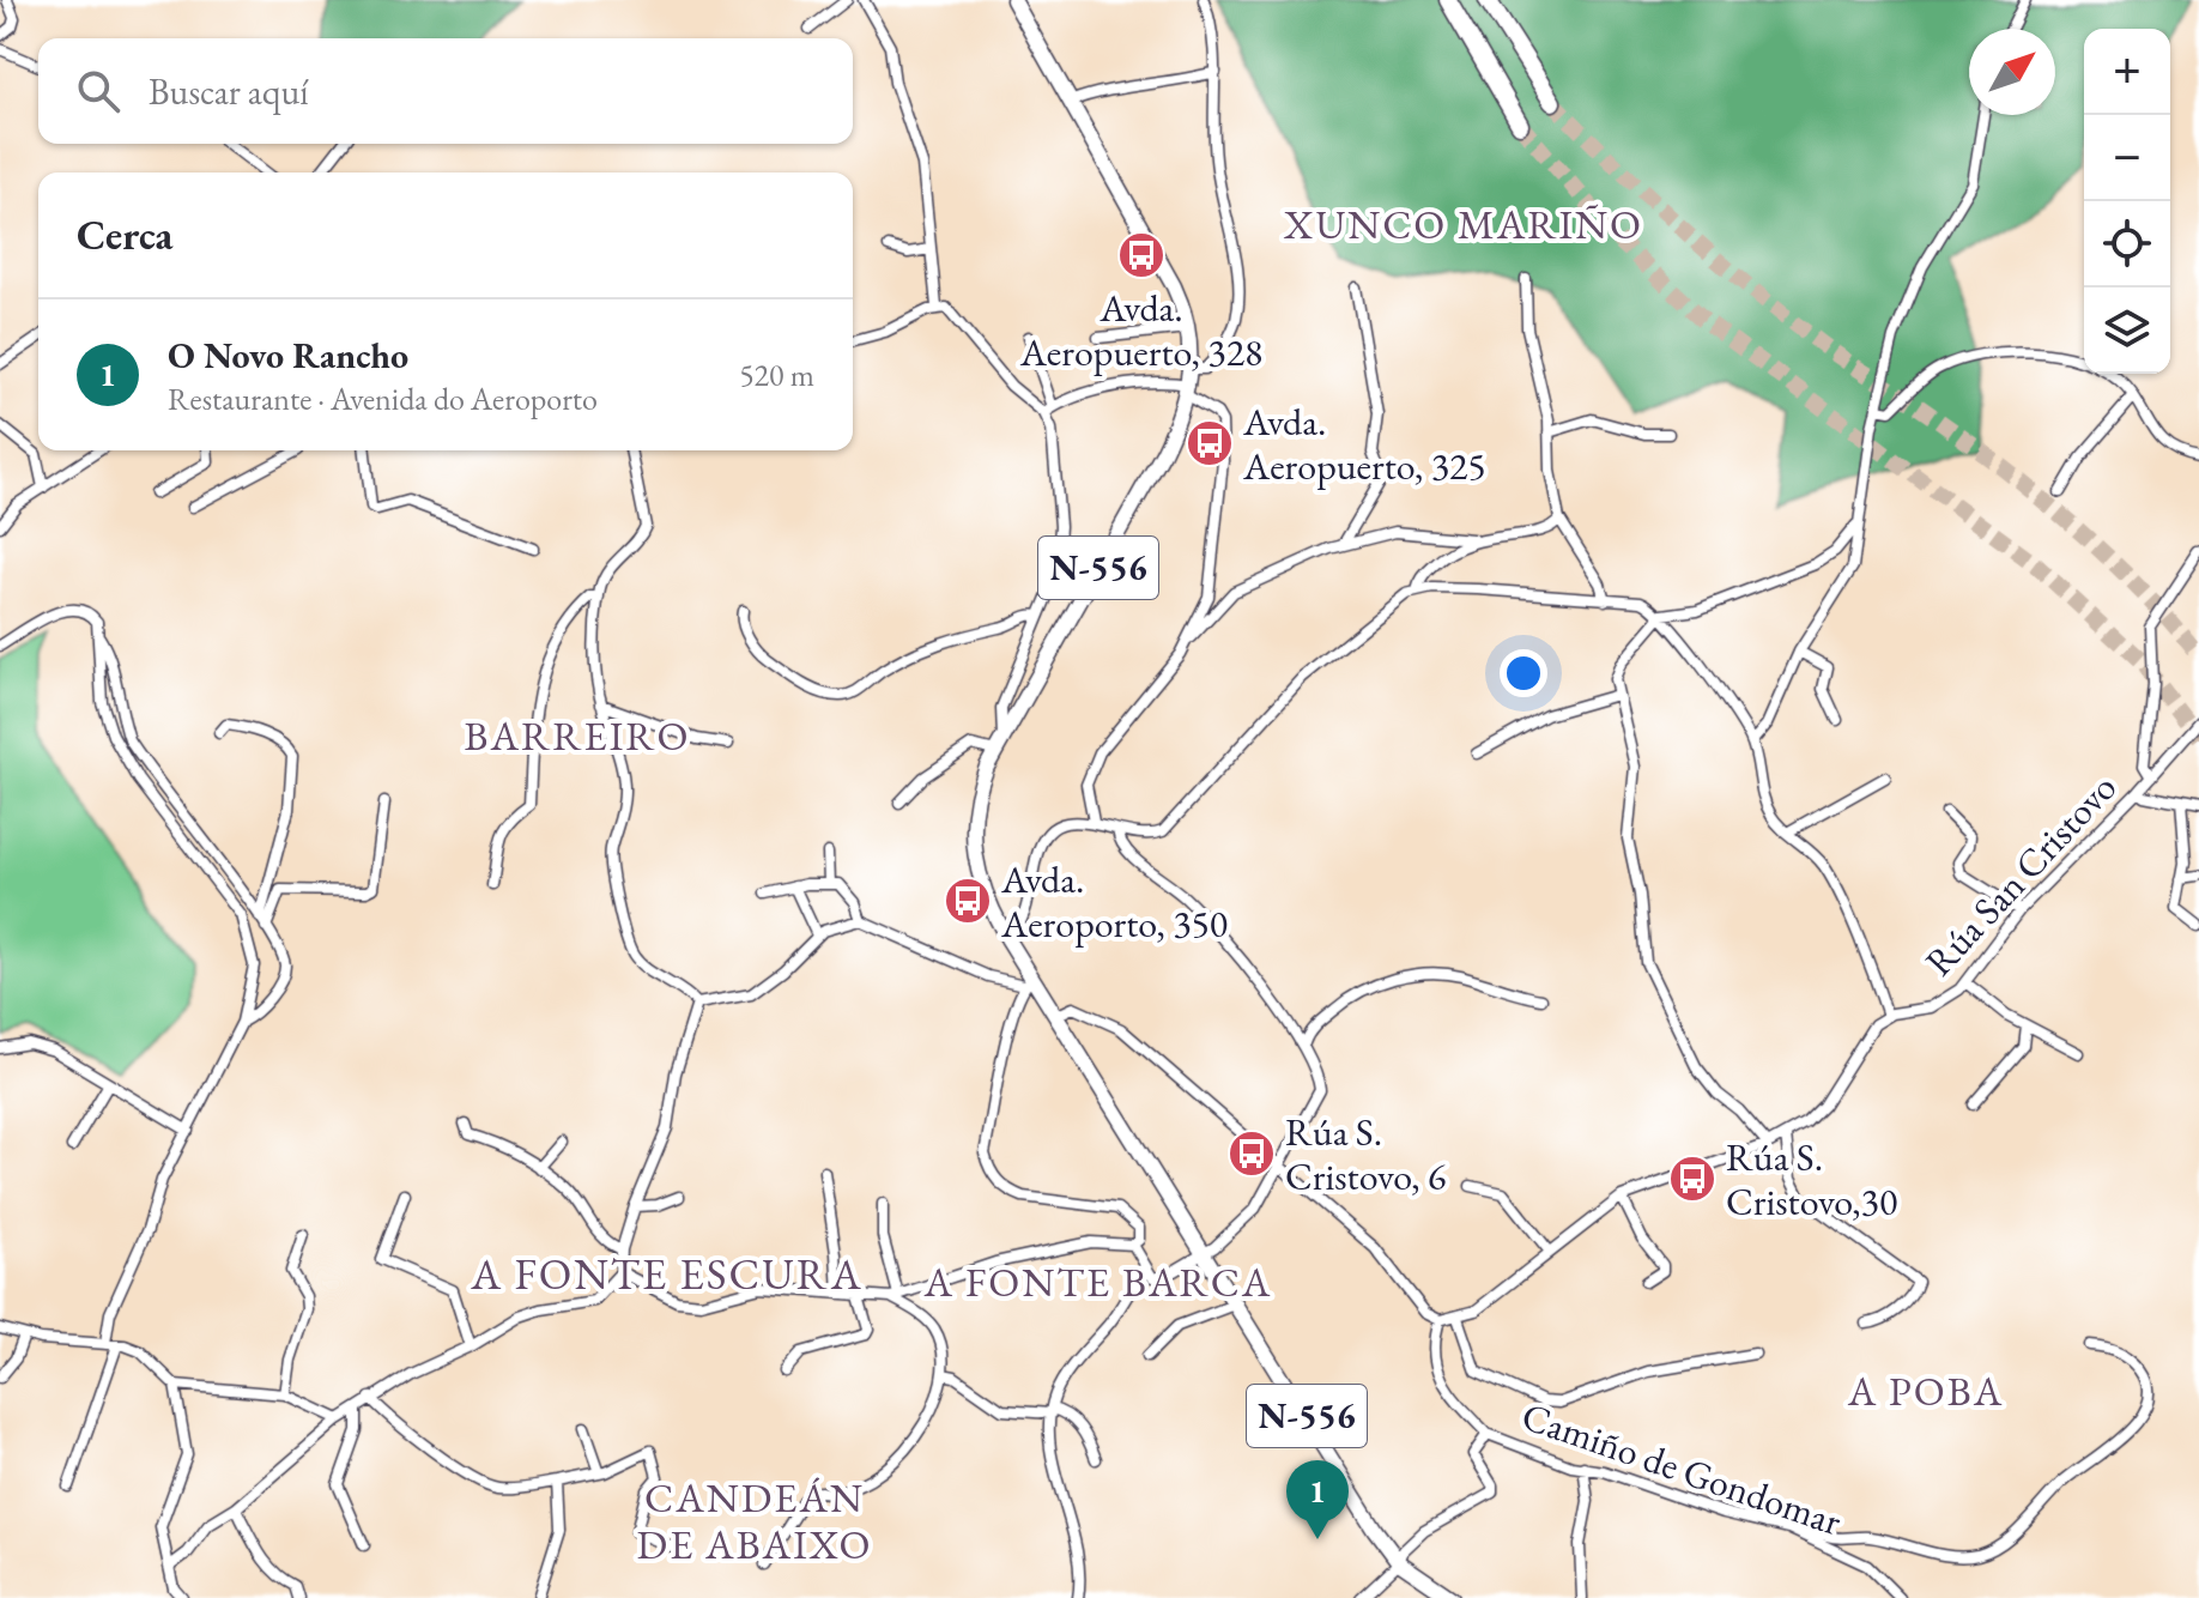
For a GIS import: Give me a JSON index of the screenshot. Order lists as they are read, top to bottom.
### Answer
{
  "streets": {
    "main road": ["N-556"],
    "street": ["Rúa San Cristovo", "Camiño de Gondomar"]
  },
  "crossings": [
    ["N-556", "Camiño de Gondomar"]
  ],
  "districts": [
    "XUNCO MARIÑO",
    "BARREIRO",
    "A FONTE ESCURA",
    "A FONTE BARCA",
    "A POBA",
    "CANDEÁN DE ABAIXO"
  ],
  "places": {
    "bus stop": [
      "Avda. Aeropuerto, 328",
      "Avda. Aeropuerto, 325",
      "Avda. Aeroporto, 350",
      "Rúa S. Cristovo, 6",
      "Rúa S. Cristovo,30"
    ]
  },
  "north": "top right",
  "page": {
    "map_buttons": ["+", "−"],
    "search": "Buscar aquí",
    "heading": "Cerca",
    "list": [
      {
        "mark": "1",
        "name": "O Novo Rancho",
        "note": "Restaurante · Avenida do Aeroporto",
        "value": "520 m"
      }
    ],
    "pins": "1"
  }
}
